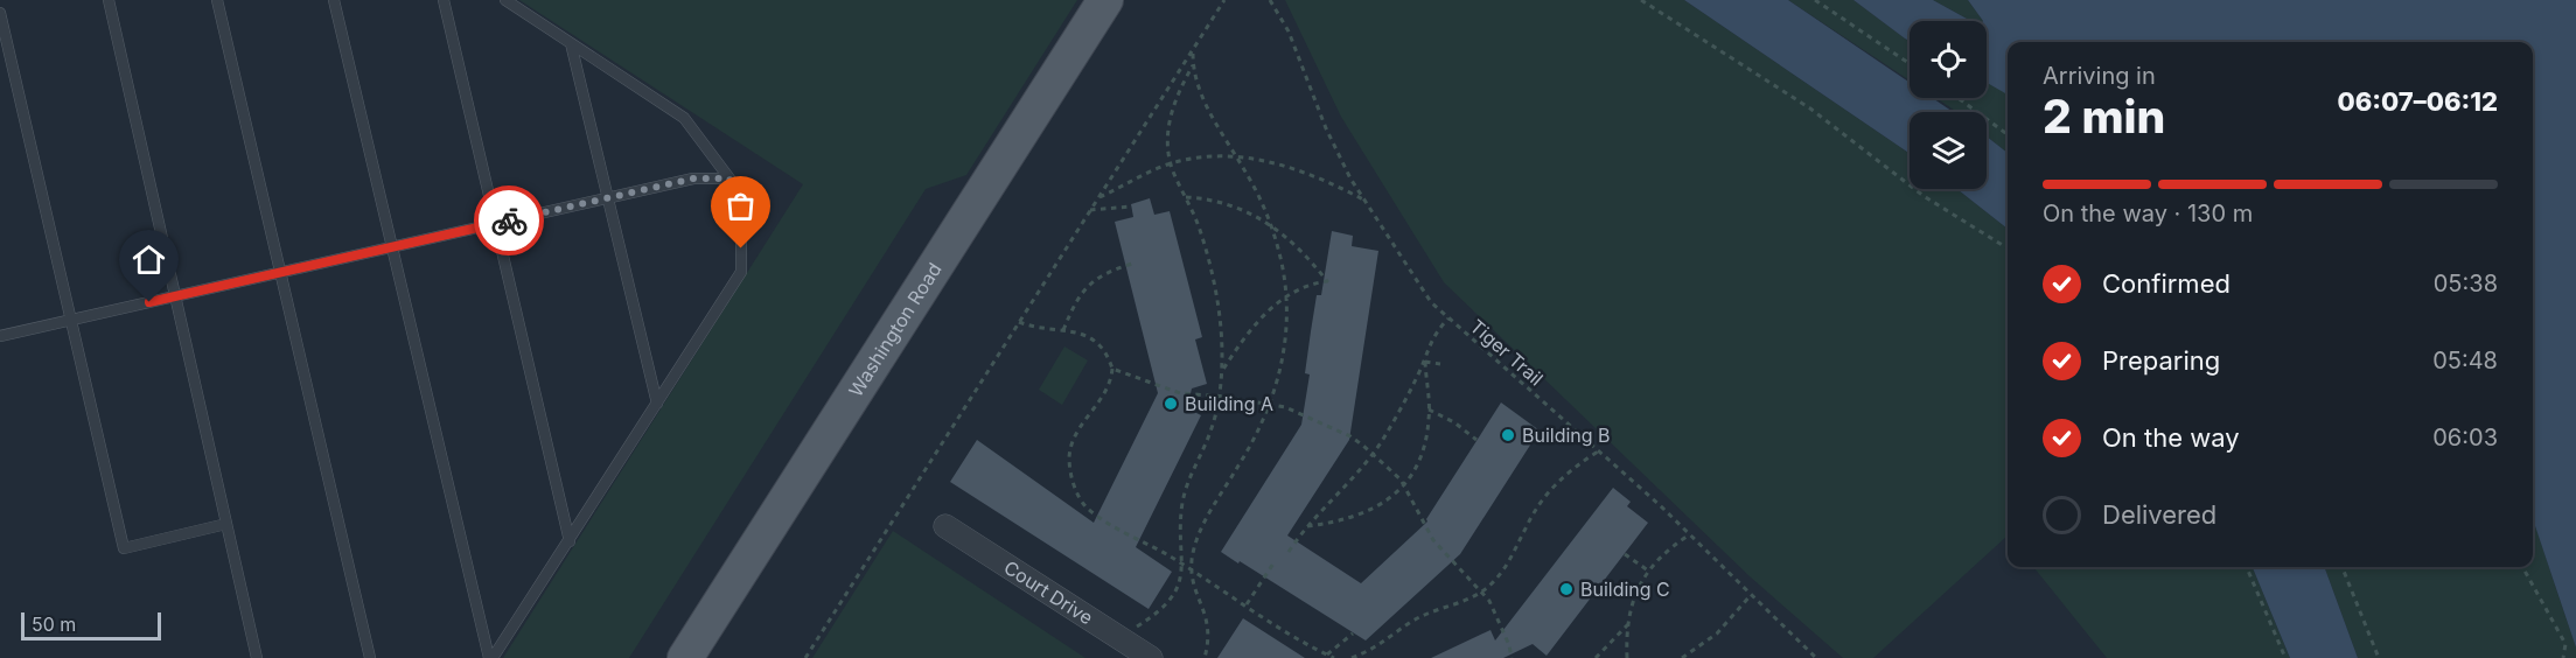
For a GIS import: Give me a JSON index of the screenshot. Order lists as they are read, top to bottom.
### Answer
{
  "streets": {
    "main road": ["Washington Road"],
    "street": ["Court Drive"],
    "path": ["Tiger Trail"]
  },
  "places": ["Building A", "Building B", "Building C"],
  "scale_bar": "50 m",
  "page": {
    "heading": ["2 min", "Arriving in", "06:07–06:12"],
    "bar": "On the way · 130 m",
    "list": [
      ["Confirmed", "05:38"],
      ["Preparing", "05:48"],
      ["On the way", "06:03"],
      "Delivered"
    ],
    "scale": "50 m"
  }
}
